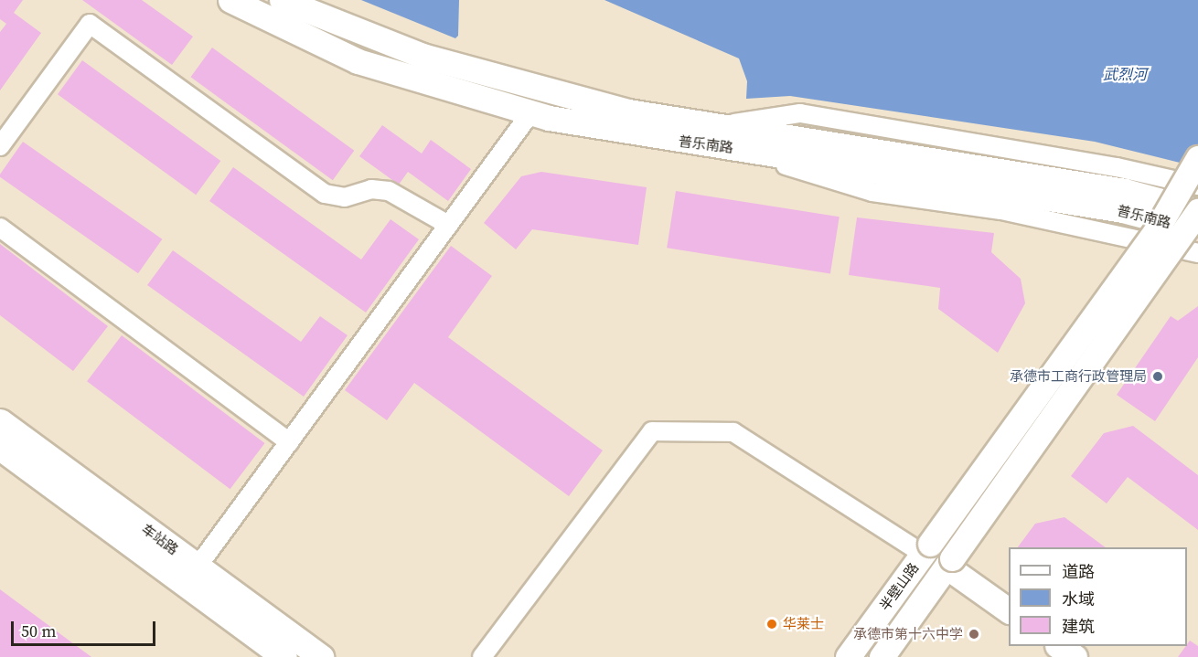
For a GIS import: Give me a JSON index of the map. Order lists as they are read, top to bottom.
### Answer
{
  "streets": {
    "main road": ["普乐南路", "车站路", "半壁山路"]
  },
  "crossings": [
    ["普乐南路", "半壁山路"]
  ],
  "water": ["武烈河"],
  "places": ["承德市工商行政管理局", "华莱士", "承德市第十六中学"],
  "legend": ["道路", "水域", "建筑"],
  "scale_bar": "50 m"
}
